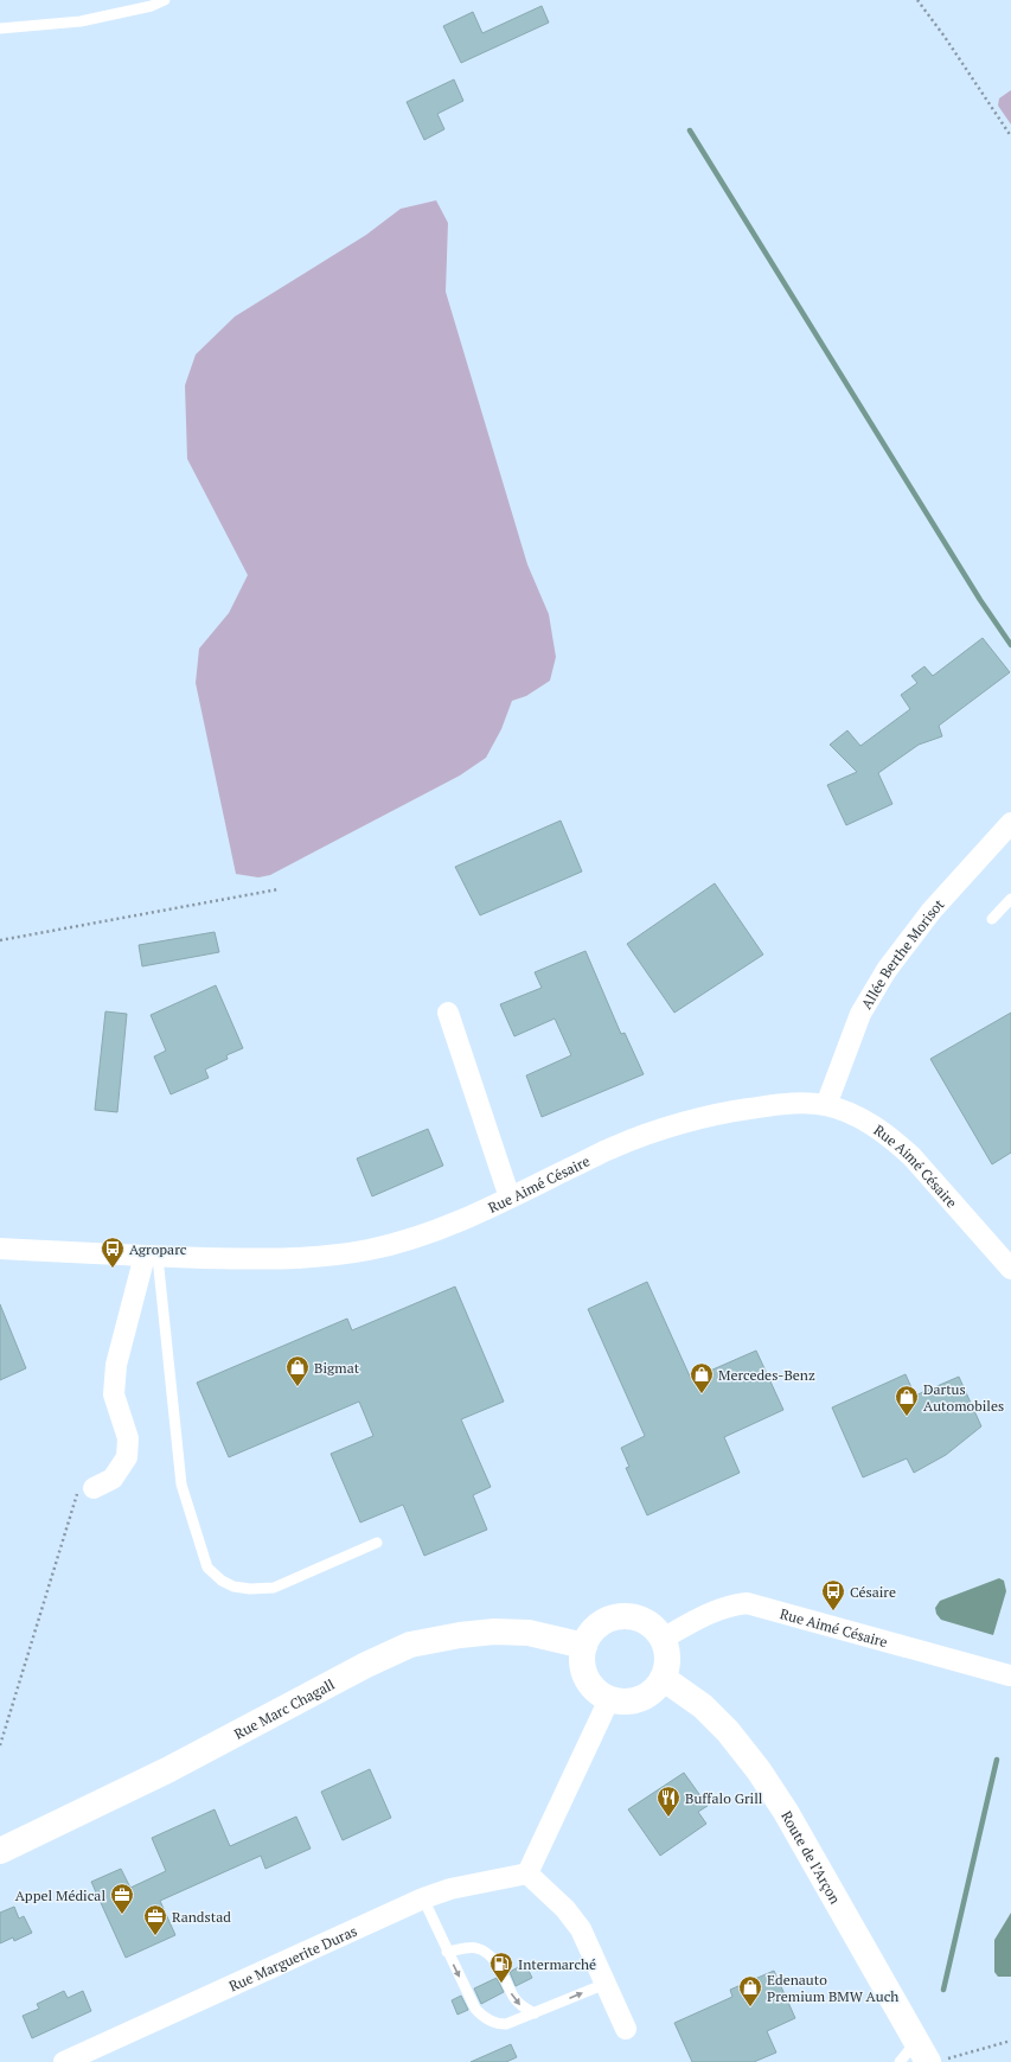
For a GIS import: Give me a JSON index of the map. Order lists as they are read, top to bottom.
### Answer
{
  "streets": {
    "street": [
      "Allée Berthe Morisot",
      "Rue Aimé Césaire",
      "Rue Marc Chagall",
      "Route de l’Arçon",
      "Rue Marguerite Duras"
    ]
  },
  "crossings": [
    ["Allée Berthe Morisot", "Rue Aimé Césaire"],
    ["Rue Aimé Césaire", "Rue Marc Chagall"],
    ["Rue Aimé Césaire", "Route de l’Arçon"],
    ["Rue Marc Chagall", "Route de l’Arçon"]
  ],
  "places": {
    "bus stop": ["Agroparc", "Césaire"],
    "shop": [
      "Bigmat",
      "Mercedes-Benz",
      "Dartus Automobiles",
      "Edenauto Premium BMW Auch"
    ],
    "restaurant": ["Buffalo Grill"],
    "office": ["Appel Médical", "Randstad"],
    "fuel station": ["Intermarché"]
  }
}
